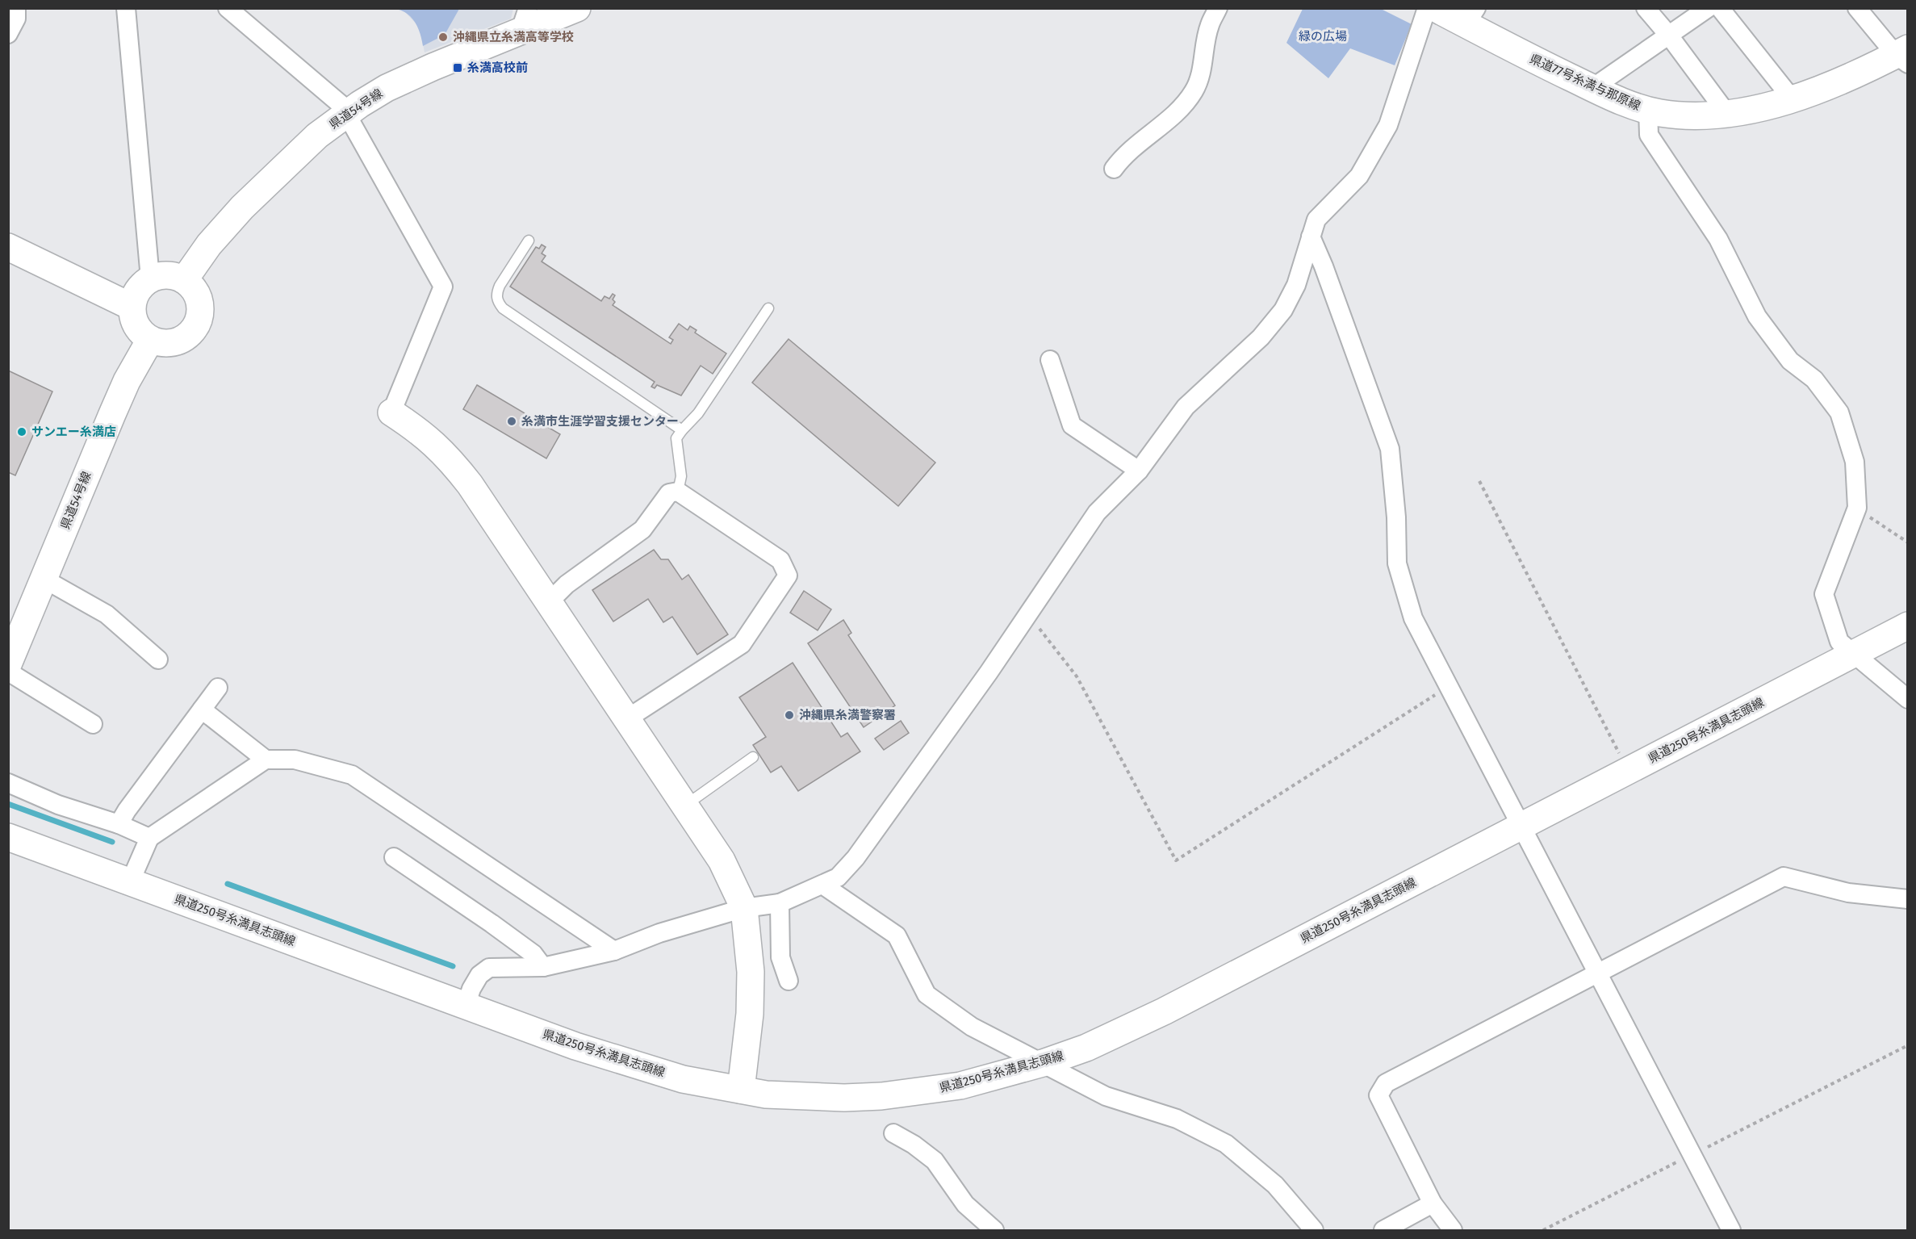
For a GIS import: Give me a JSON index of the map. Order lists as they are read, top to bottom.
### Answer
{
  "streets": {
    "main road": ["県道77号糸満与那原線", "県道54号線", "県道250号糸満具志頭線"]
  },
  "parks": ["緑の広場"],
  "places": {
    "other": [
      "沖縄県立糸満高等学校",
      "糸満市生涯学習支援センター",
      "サンエー糸満店",
      "沖縄県糸満警察署"
    ],
    "transit": ["糸満高校前"]
  }
}
